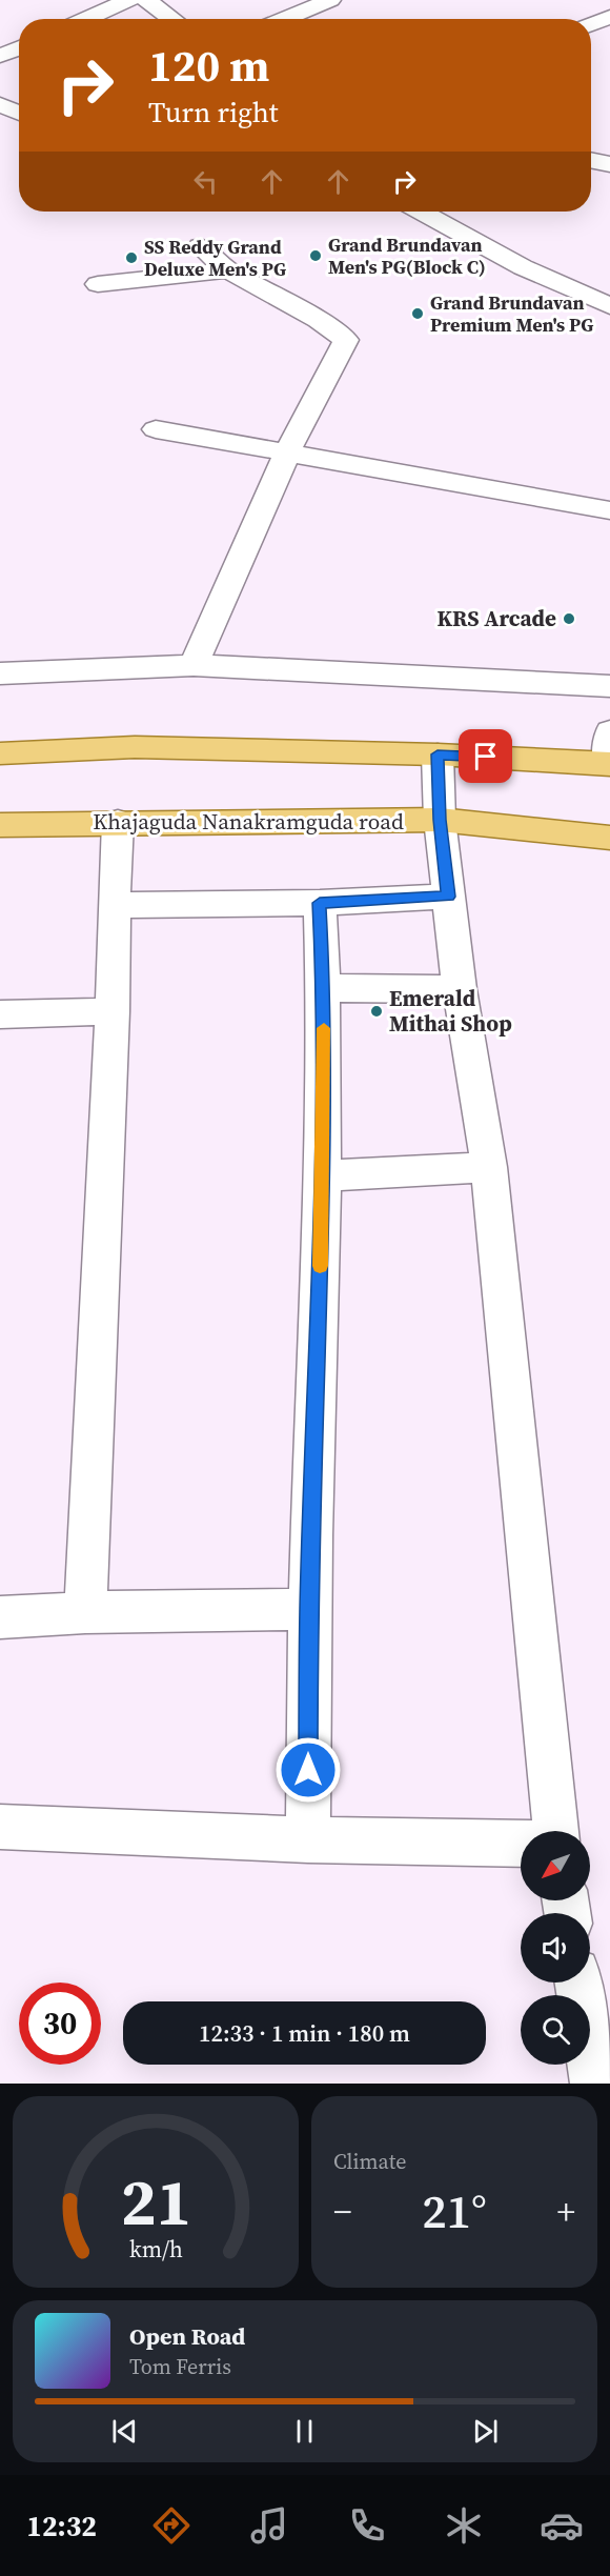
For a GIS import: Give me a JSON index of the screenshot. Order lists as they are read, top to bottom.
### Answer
{
  "streets": {
    "main road": ["Khajaguda Nanakramguda road"]
  },
  "places": [
    "Grand Brundavan Men's PG(Block C)",
    "SS Reddy Grand Deluxe Men's PG",
    "Grand Brundavan Premium Men's PG",
    "KRS Arcade",
    "Emerald Mithai Shop"
  ],
  "north": "bottom left",
  "page": {
    "turn": ["120 m", "Turn right"],
    "limit": "30",
    "trip": "12:33 · 1 min · 180 m",
    "tile": "Climate",
    "heat": ["−", "21°", "+"],
    "song": ["Open Road", "Tom Ferris"],
    "tabs": "12:32",
    "gauge": ["21", "km/h"]
  }
}
